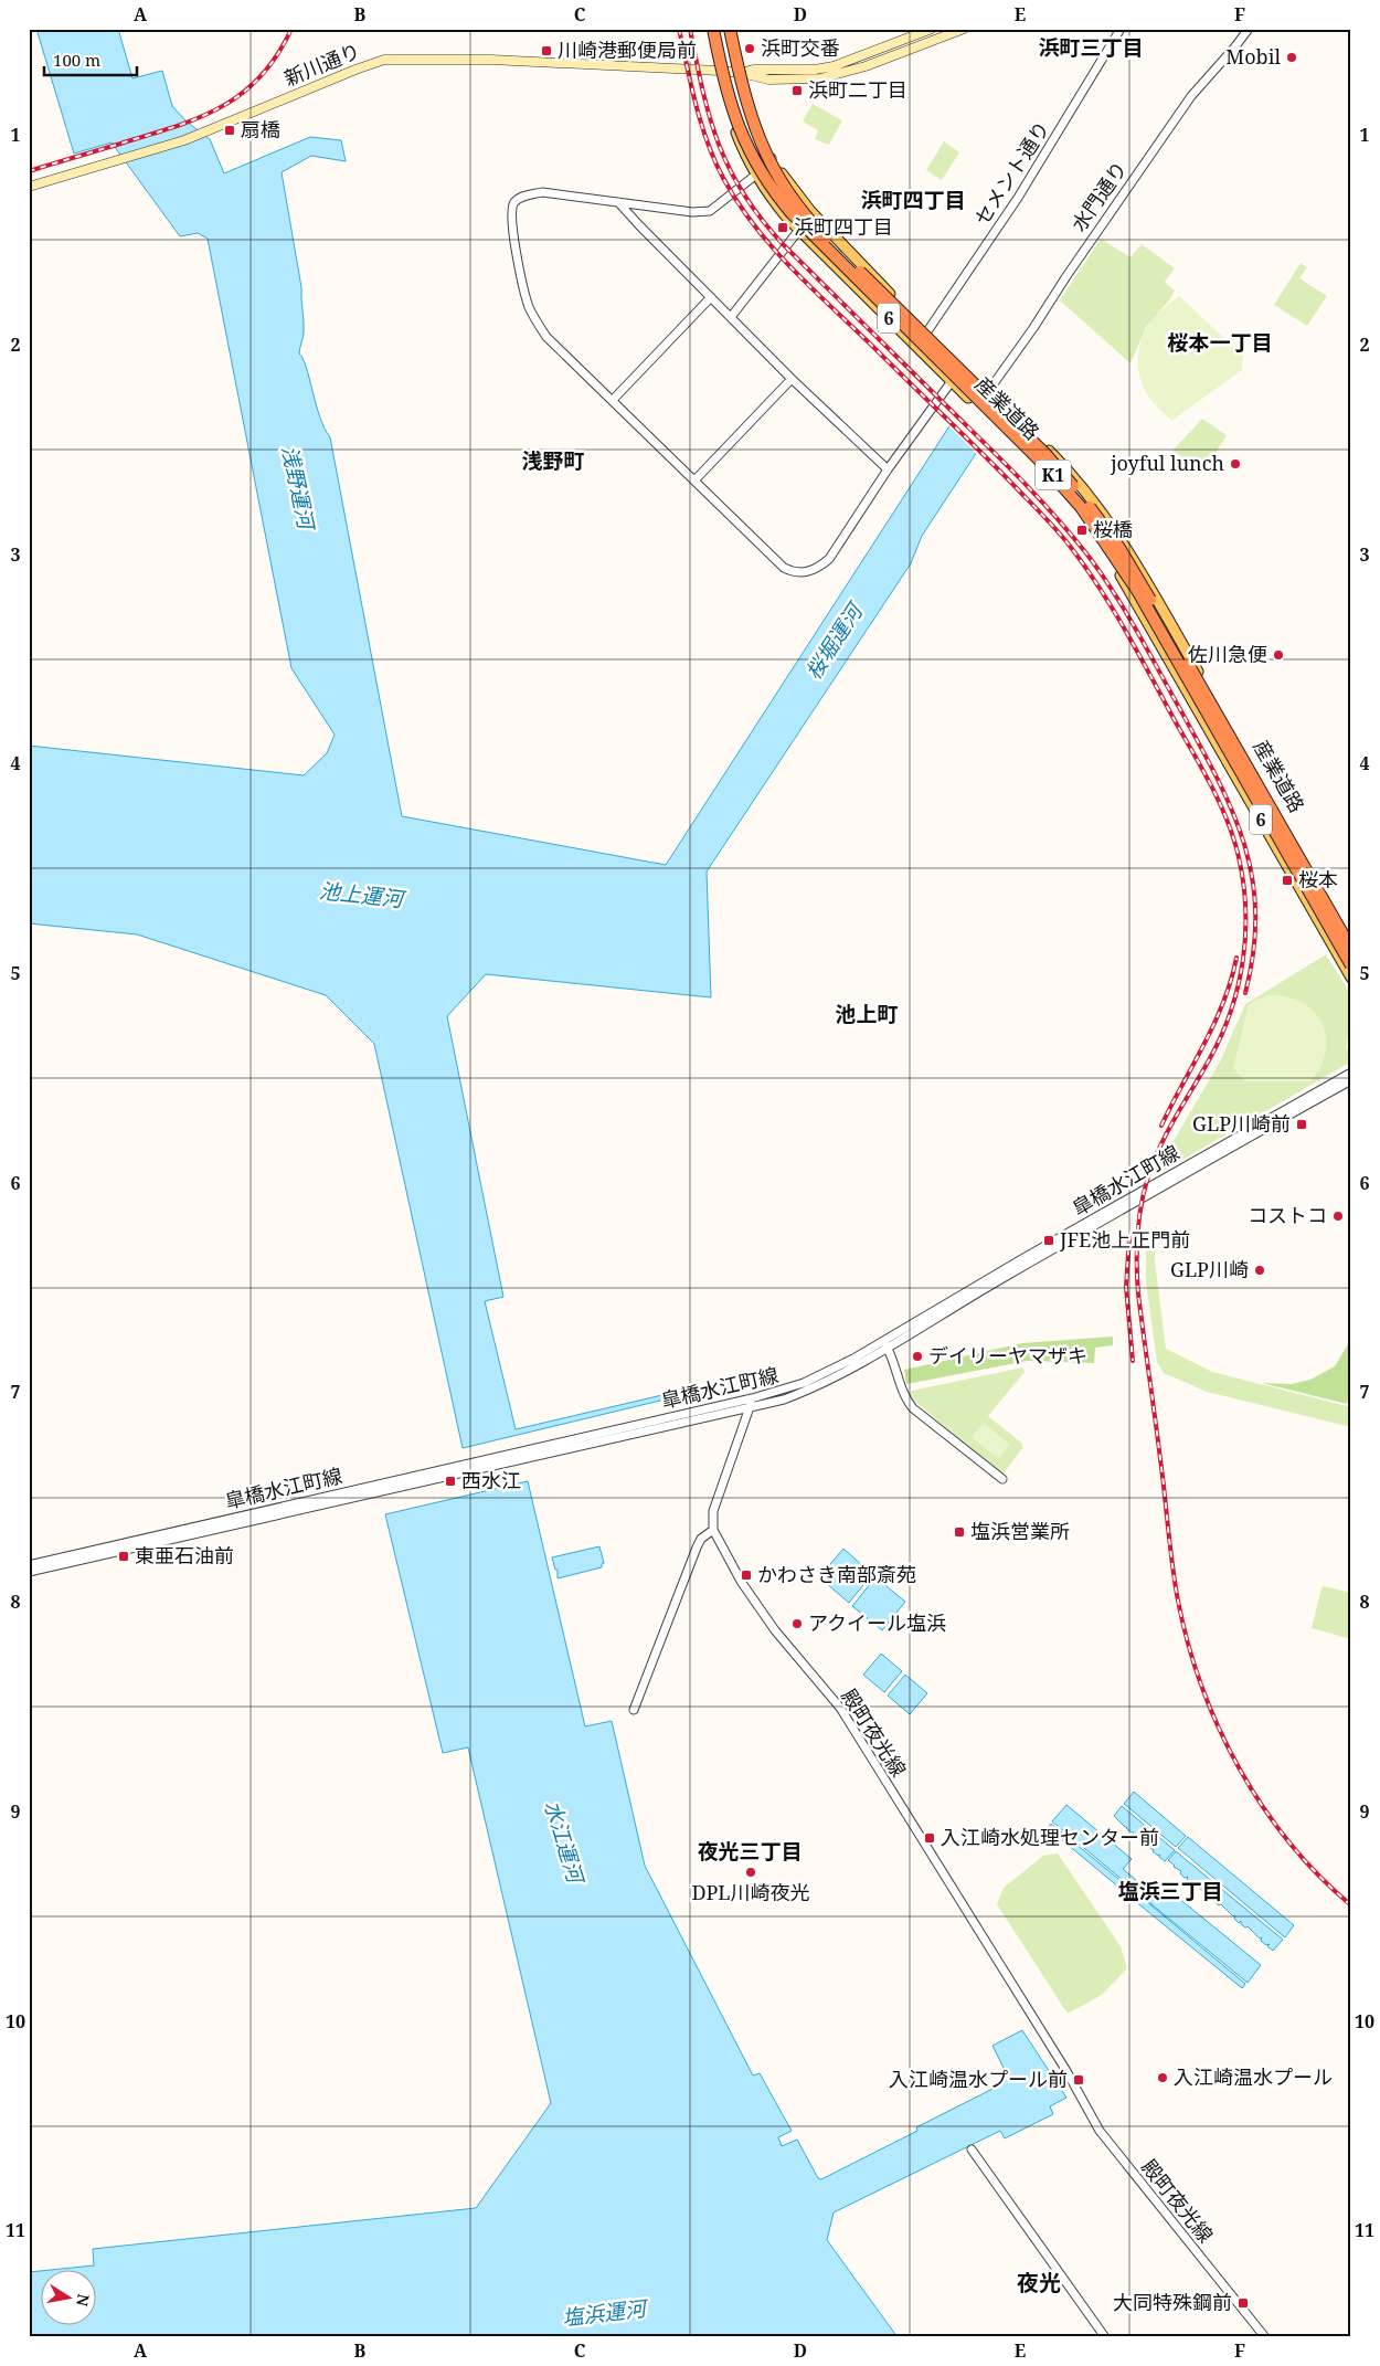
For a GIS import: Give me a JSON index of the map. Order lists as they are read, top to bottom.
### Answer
{
  "streets": {
    "highway": ["K1"],
    "main road": ["新川通り", "6", "産業道路"],
    "street": [
      "セメント通り",
      "水門通り",
      "皐橋水江町線",
      "殿町夜光線"
    ]
  },
  "crossings": [
    ["新川通り", "産業道路"],
    ["セメント通り", "産業道路"],
    ["水門通り", "産業道路"],
    ["産業道路", "K1"]
  ],
  "districts": [
    "浜町三丁目",
    "浜町四丁目",
    "桜本一丁目",
    "浅野町",
    "池上町",
    "夜光三丁目",
    "塩浜三丁目",
    "夜光"
  ],
  "water": [
    "浅野運河",
    "桜堀運河",
    "池上運河",
    "水江運河",
    "塩浜運河"
  ],
  "places": {
    "other": [
      "浜町交番",
      "Mobil",
      "joyful lunch",
      "佐川急便",
      "コストコ",
      "GLP川崎",
      "デイリーヤマザキ",
      "アクイール塩浜",
      "DPL川崎夜光",
      "入江崎温水プール"
    ],
    "transit": [
      "川崎港郵便局前",
      "浜町二丁目",
      "扇橋",
      "浜町四丁目",
      "桜橋",
      "桜本",
      "GLP川崎前",
      "JFE池上正門前",
      "西水江",
      "塩浜営業所",
      "東亜石油前",
      "かわさき南部斎苑",
      "入江崎水処理センター前",
      "入江崎温水プール前",
      "大同特殊鋼前"
    ]
  },
  "scale_bar": "100 m",
  "north": "right",
  "grid": {
    "columns": [
      "A",
      "B",
      "C",
      "D",
      "E",
      "F"
    ],
    "rows": [
      "1",
      "2",
      "3",
      "4",
      "5",
      "6",
      "7",
      "8",
      "9",
      "10",
      "11"
    ]
  }
}
